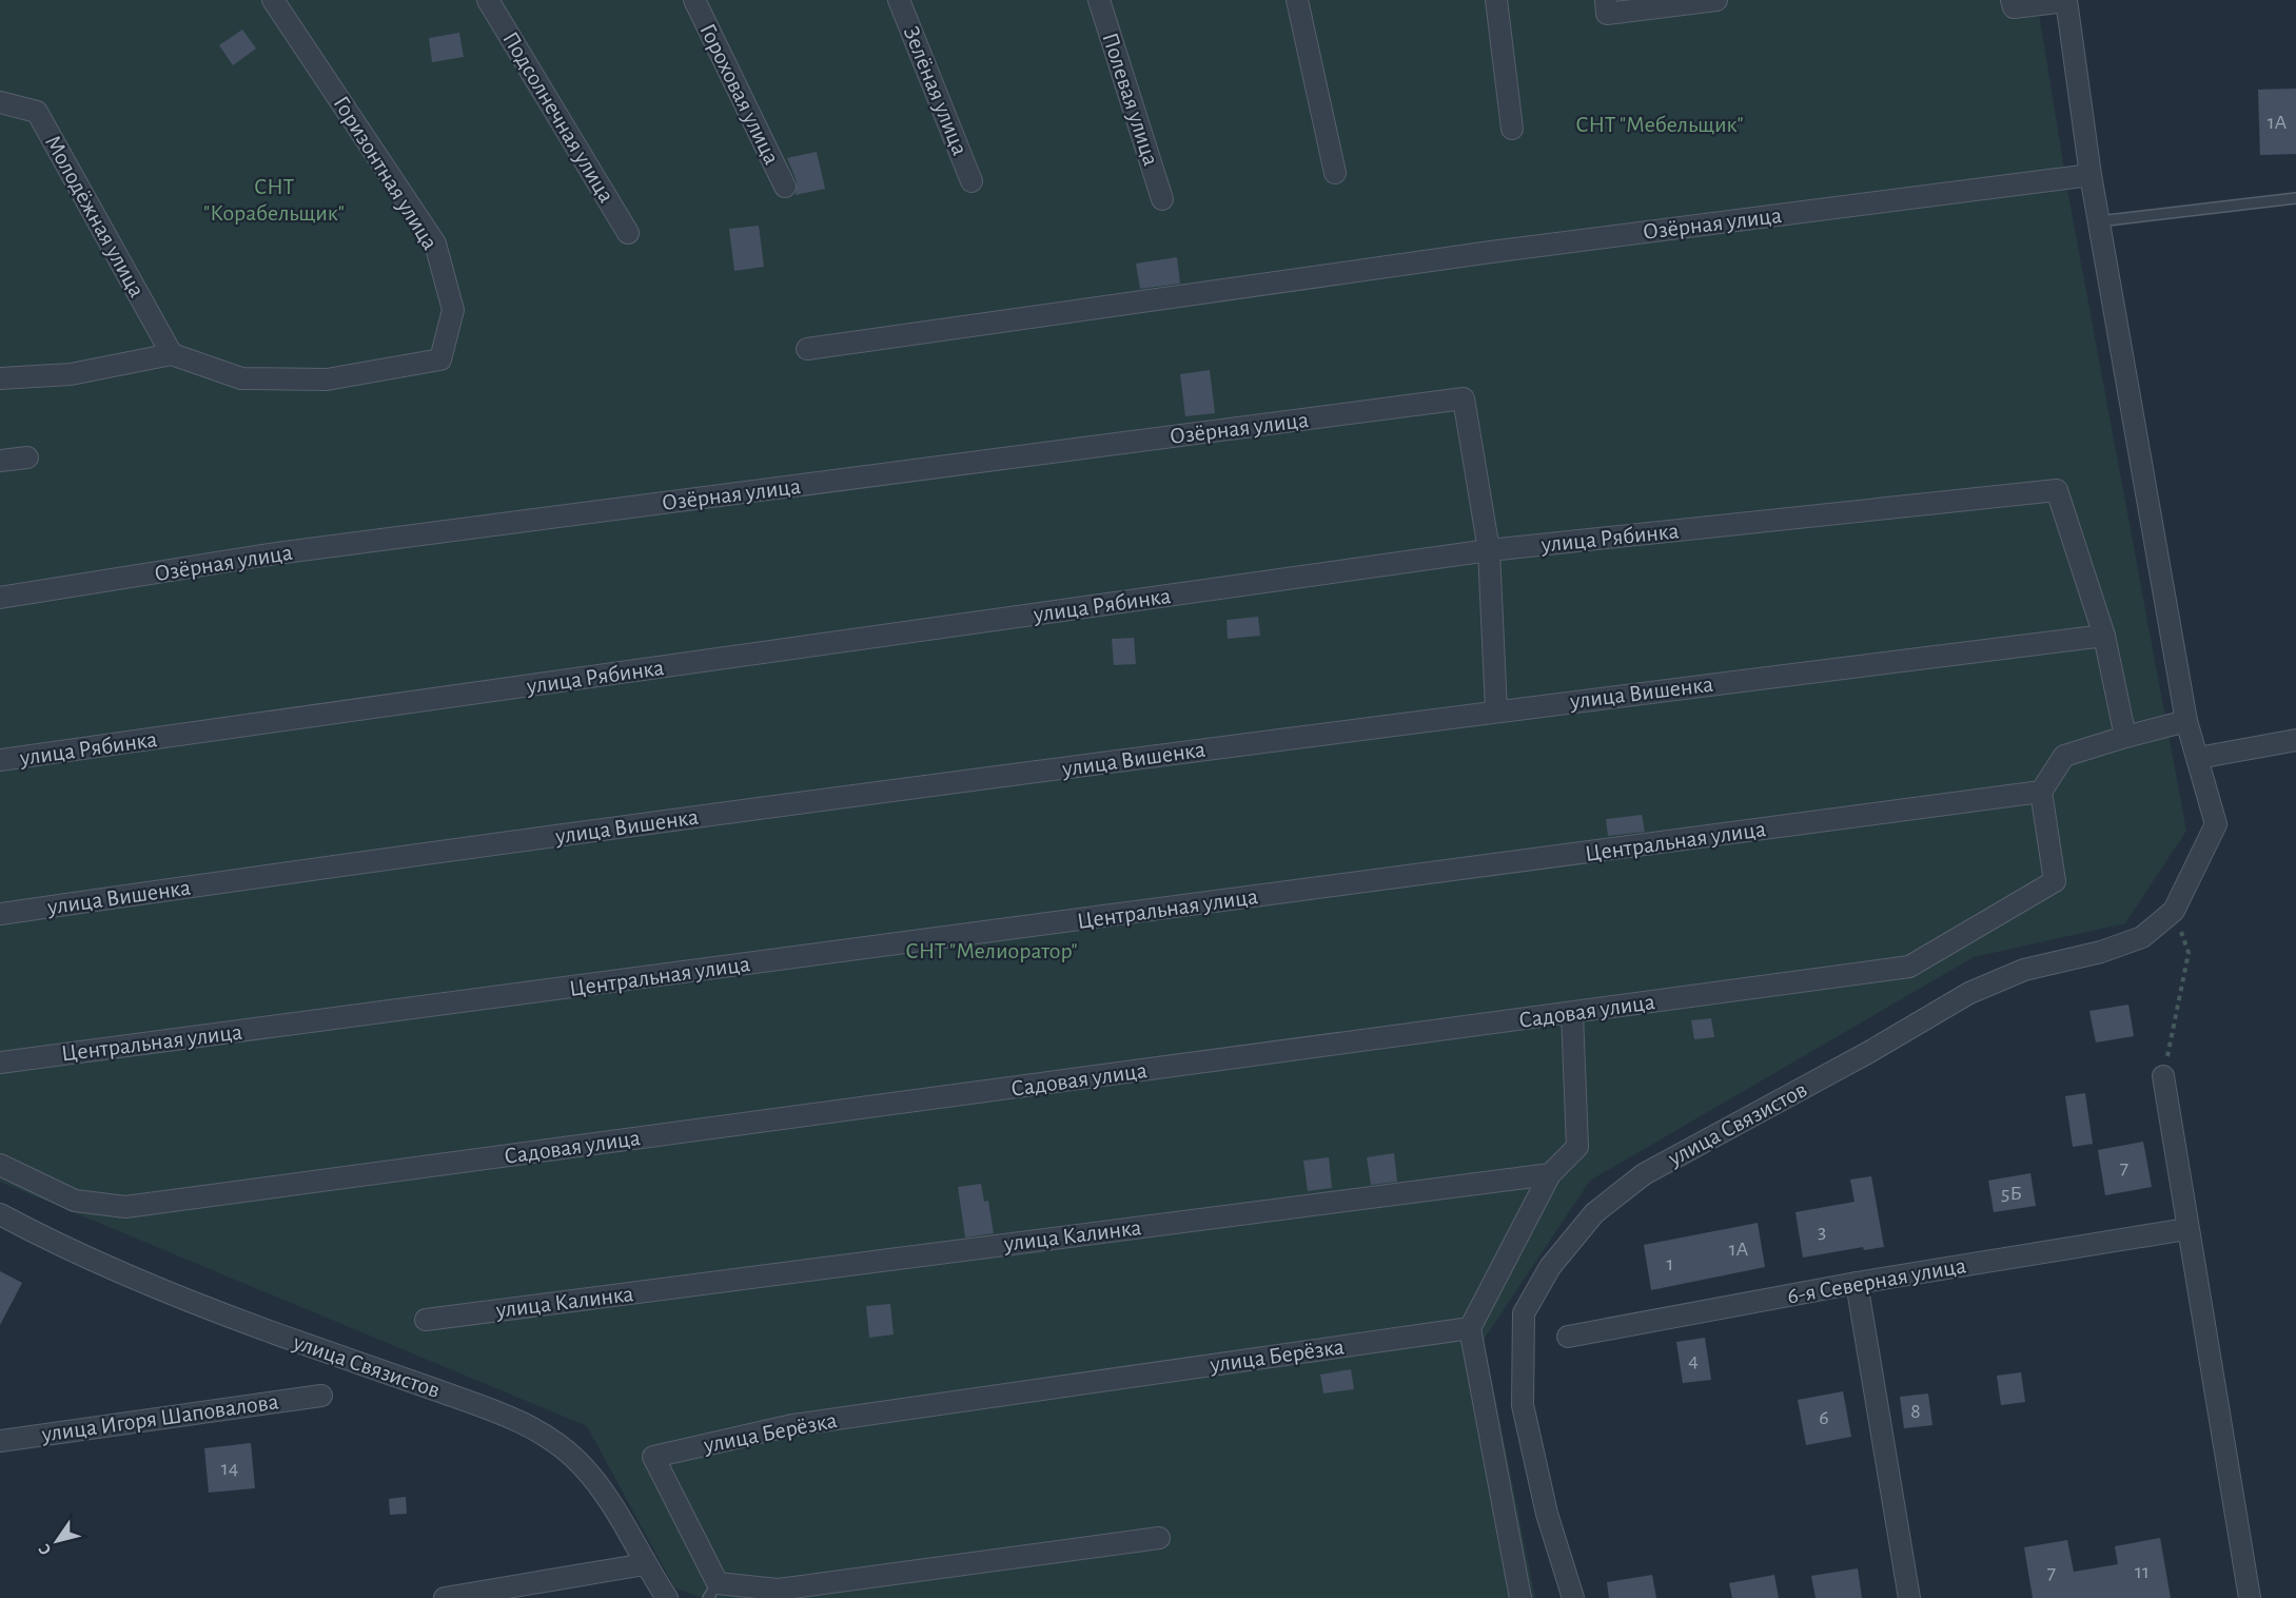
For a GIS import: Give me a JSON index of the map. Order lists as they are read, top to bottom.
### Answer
{
  "streets": {
    "street": [
      "Зелёная улица",
      "Гороховая улица",
      "Полевая улица",
      "Подсолнечная улица",
      "Горизонтная улица",
      "Молодёжная улица",
      "Озёрная улица",
      "улица Рябинка",
      "улица Вишенка",
      "Центральная улица",
      "Садовая улица",
      "улица Связистов",
      "улица Калинка",
      "6-я Северная улица",
      "улица Берёзка",
      "улица Игоря Шаповалова"
    ]
  },
  "crossings": [
    ["Горизонтная улица", "Молодёжная улица"],
    ["Озёрная улица", "улица Рябинка"],
    ["улица Рябинка", "улица Вишенка"],
    ["Центральная улица", "Садовая улица"]
  ],
  "parks": ["СНТ \"Мебельщик\"", "СНТ \"Корабельщик\"", "СНТ \"Мелиоратор\""],
  "house_numbers": [
    "1А",
    "7",
    "5Б",
    "3",
    "1А",
    "1",
    "4",
    "8",
    "6",
    "14",
    "11",
    "7"
  ],
  "north": "bottom left"
}
